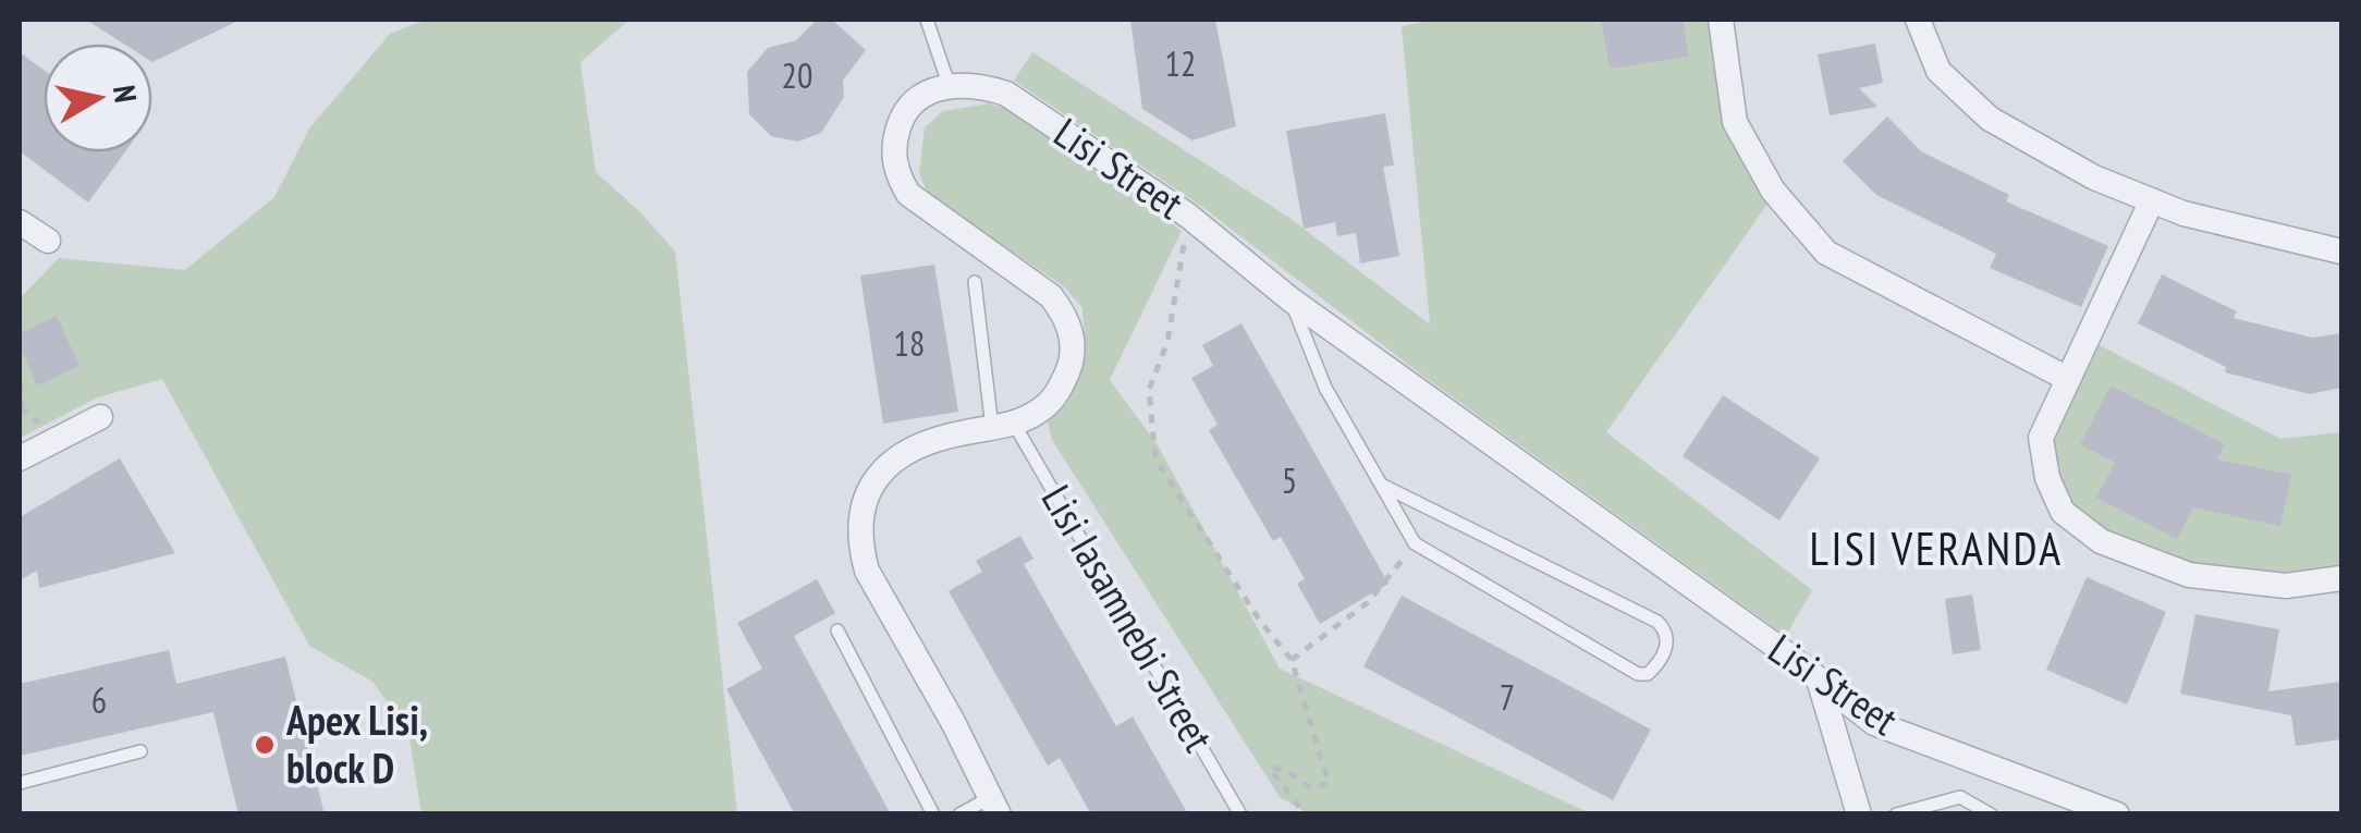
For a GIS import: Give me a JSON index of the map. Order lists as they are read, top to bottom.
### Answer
{
  "streets": {
    "street": ["Lisi Street"],
    "lane": ["Lisi Iasamnebi Street"]
  },
  "districts": ["LISI VERANDA"],
  "places": ["Apex Lisi, block D"],
  "house_numbers": [
    "12",
    "20",
    "18",
    "5",
    "7",
    "6"
  ],
  "north": "right"
}
